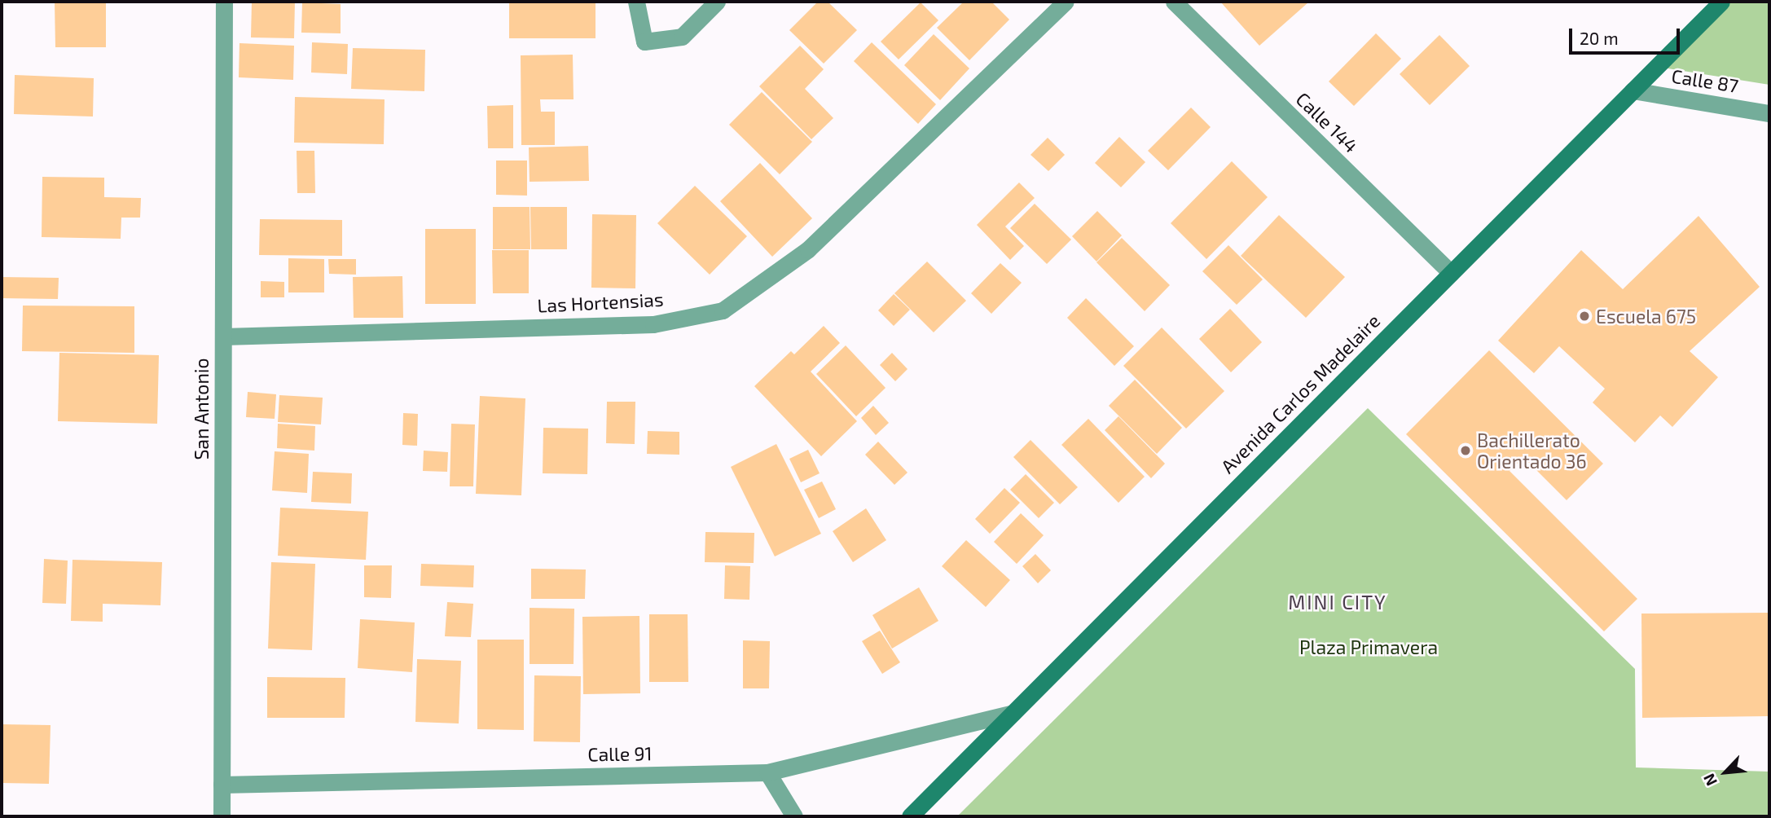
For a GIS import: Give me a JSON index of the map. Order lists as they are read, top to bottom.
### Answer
{
  "streets": {
    "main road": ["Avenida Carlos Madelaire"],
    "street": [
      "Calle 87",
      "Calle 144",
      "Las Hortensias",
      "San Antonio",
      "Calle 91"
    ]
  },
  "crossings": [
    ["Calle 87", "Avenida Carlos Madelaire"],
    ["Calle 144", "Avenida Carlos Madelaire"],
    ["Las Hortensias", "San Antonio"],
    ["Avenida Carlos Madelaire", "Calle 91"],
    ["San Antonio", "Calle 91"]
  ],
  "districts": ["MINI CITY"],
  "parks": ["Plaza Primavera"],
  "places": ["Escuela 675", "Bachillerato Orientado 36"],
  "scale_bar": "20 m",
  "north": "bottom left"
}
